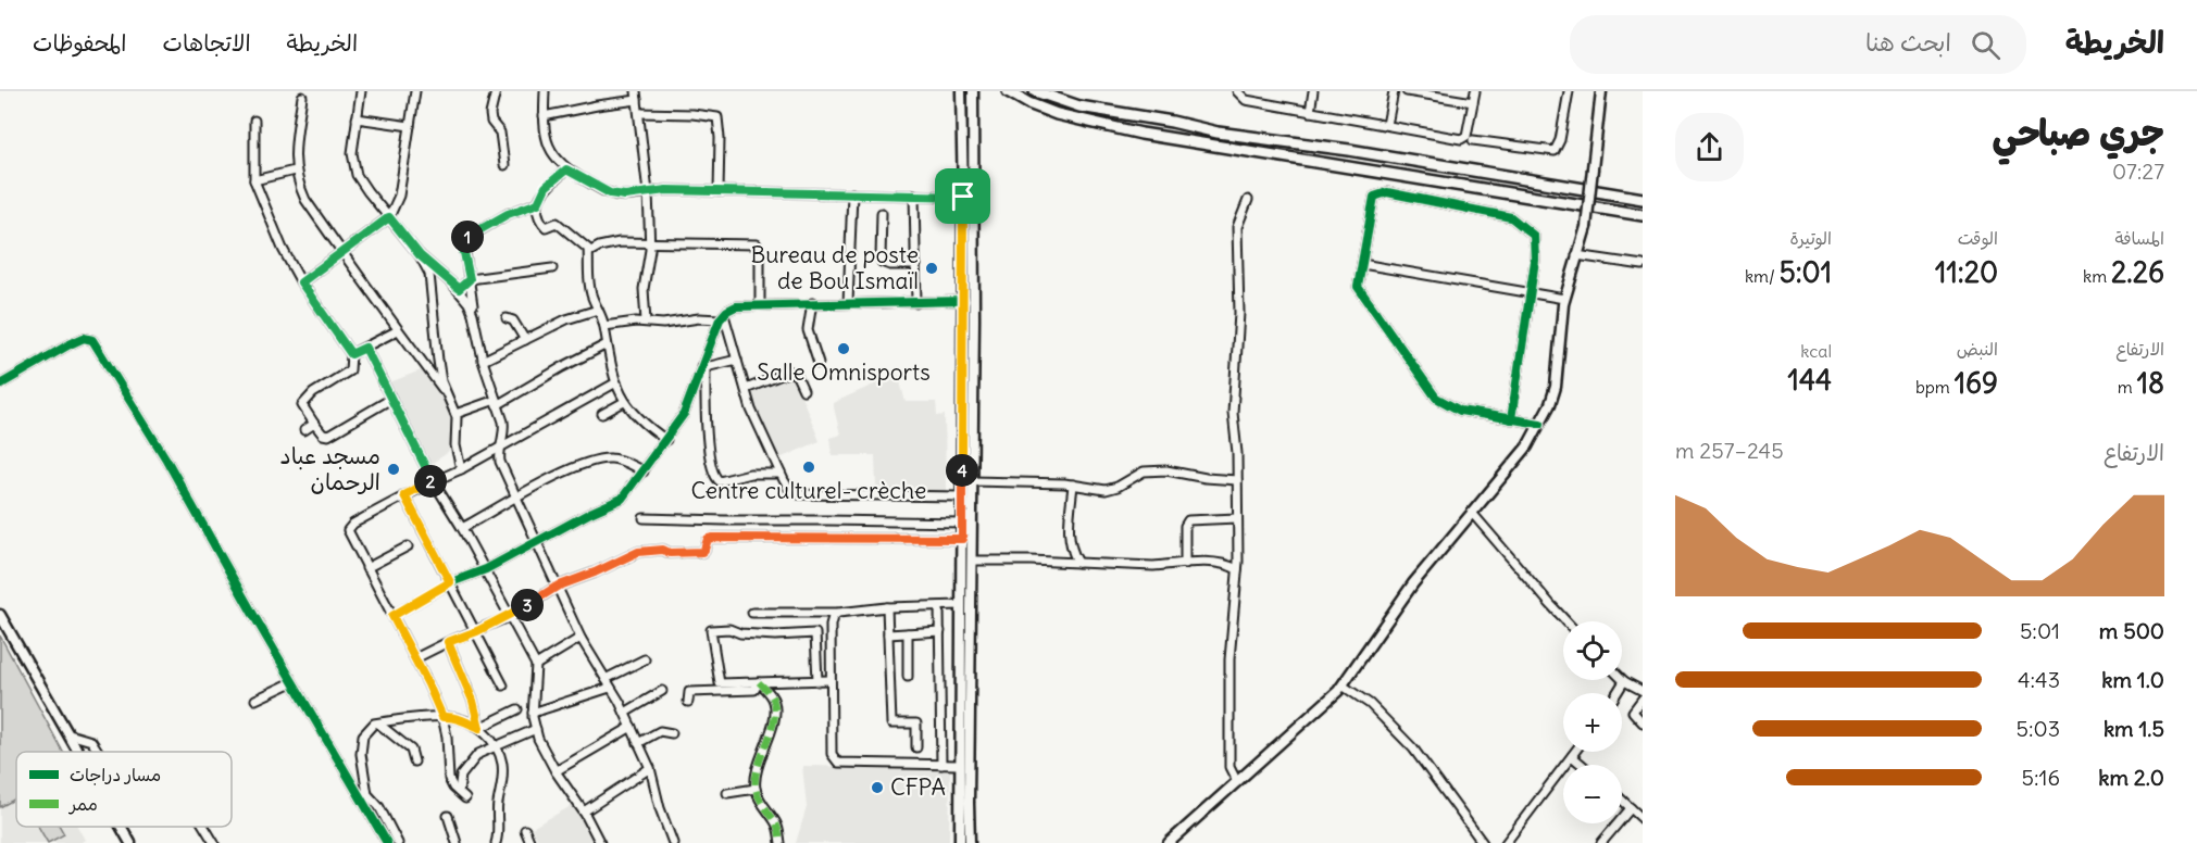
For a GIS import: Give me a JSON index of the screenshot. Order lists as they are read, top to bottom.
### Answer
{
  "places": [
    "Bureau de poste de Bou Ismaïl",
    "Salle Omnisports",
    "Centre culturel- crèche",
    "مسجد عباد الرحمان",
    "CFPA"
  ],
  "legend": ["مسار دراجات", "ممر"],
  "page": {
    "header": "الخريطة",
    "search": "ابحث هنا",
    "nav": ["الخريطة", "الاتجاهات", "المحفوظات"],
    "heading": ["جري صباحي", "07:27"],
    "stats": [
      ["المسافة", "2.26 km"],
      ["الوقت", "11:20"],
      ["الوتيرة", "5:01 /km"],
      ["الارتفاع", "18 m"],
      ["النبض", "169 bpm"],
      ["kcal", "144"]
    ],
    "pins": [
      "1",
      "4",
      "2",
      "3"
    ],
    "chart": ["الارتفاع", "245–257 m"],
    "list": [
      {
        "name": "500 m",
        "note": "5:01"
      },
      {
        "name": "1.0 km",
        "note": "4:43"
      },
      {
        "name": "1.5 km",
        "note": "5:03"
      },
      {
        "name": "2.0 km",
        "note": "5:16"
      }
    ],
    "map_buttons": ["+", "−"]
  }
}
